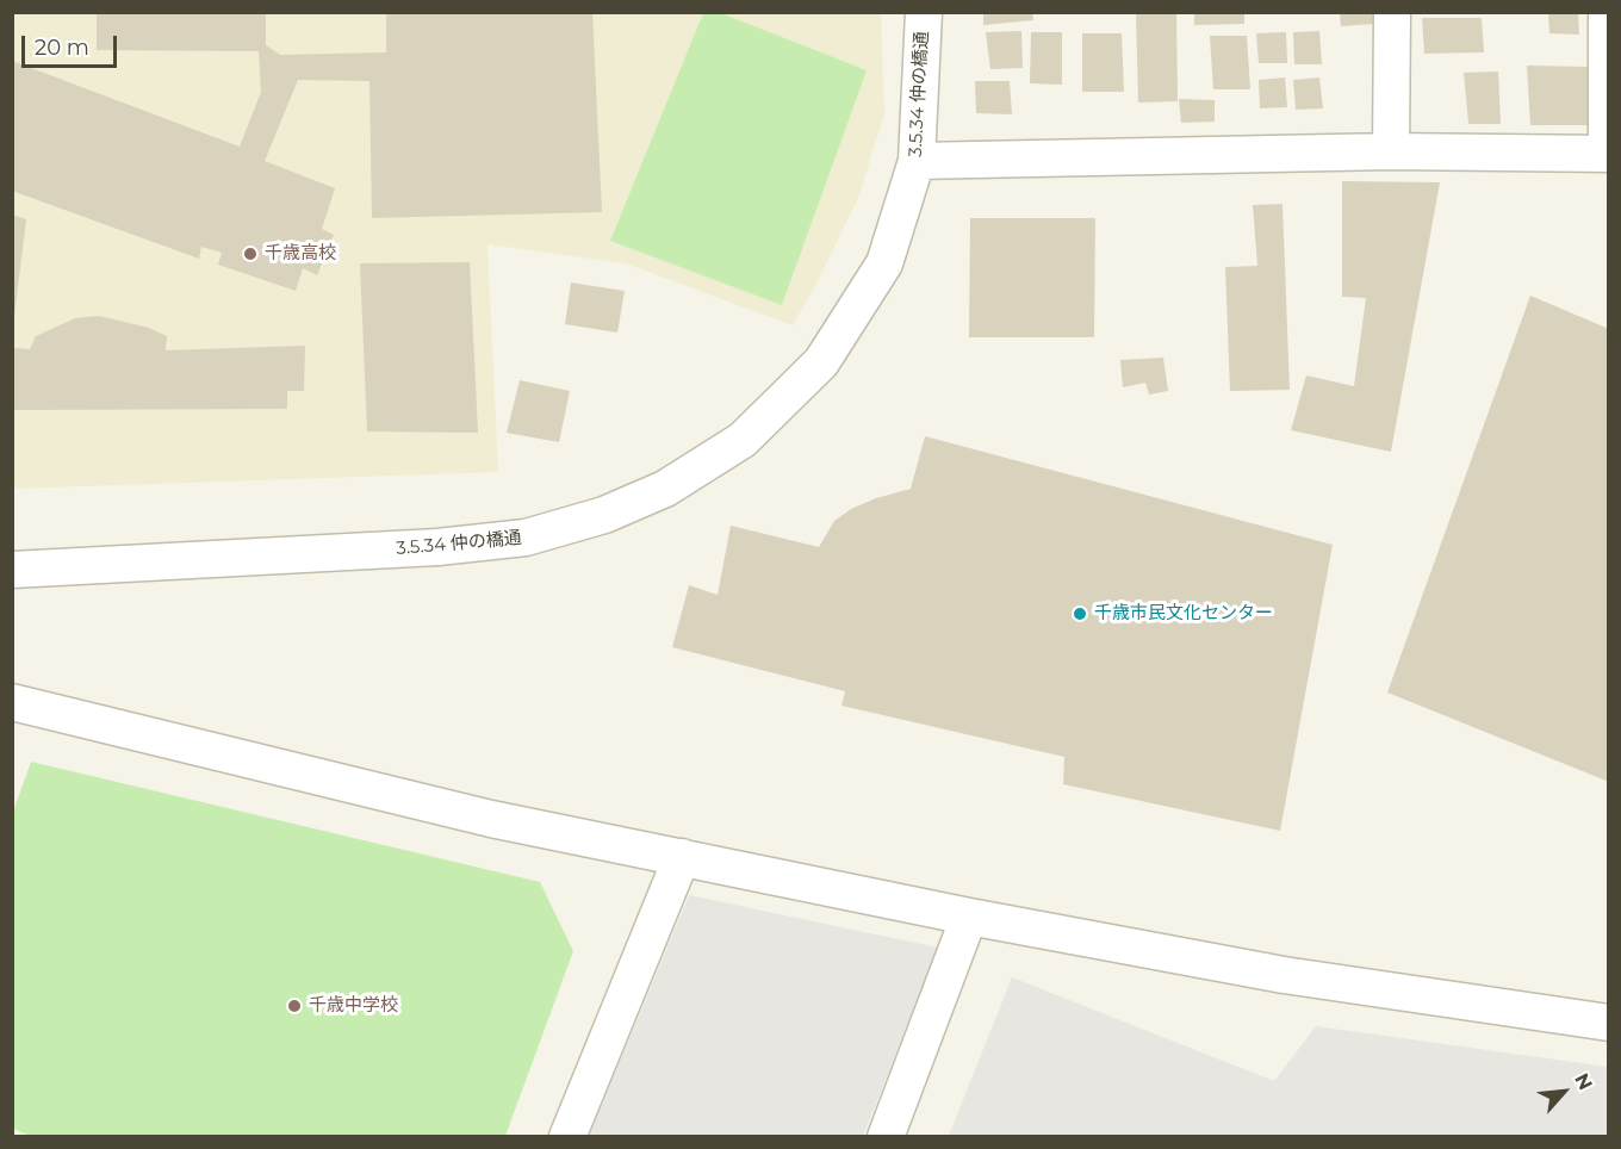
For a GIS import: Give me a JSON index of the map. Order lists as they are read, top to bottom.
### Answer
{
  "streets": {
    "street": ["3.5.34 仲の橋通"]
  },
  "places": ["千歳高校", "千歳市民文化センター", "千歳中学校"],
  "scale_bar": "20 m",
  "north": "top right"
}
